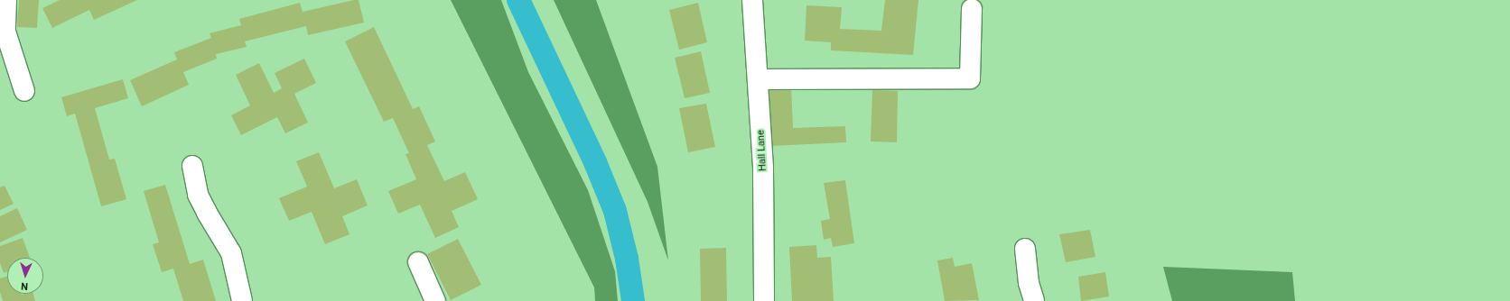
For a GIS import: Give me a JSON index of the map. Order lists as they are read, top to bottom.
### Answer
{
  "streets": {
    "street": ["Hall Lane"]
  },
  "north": "bottom"
}
